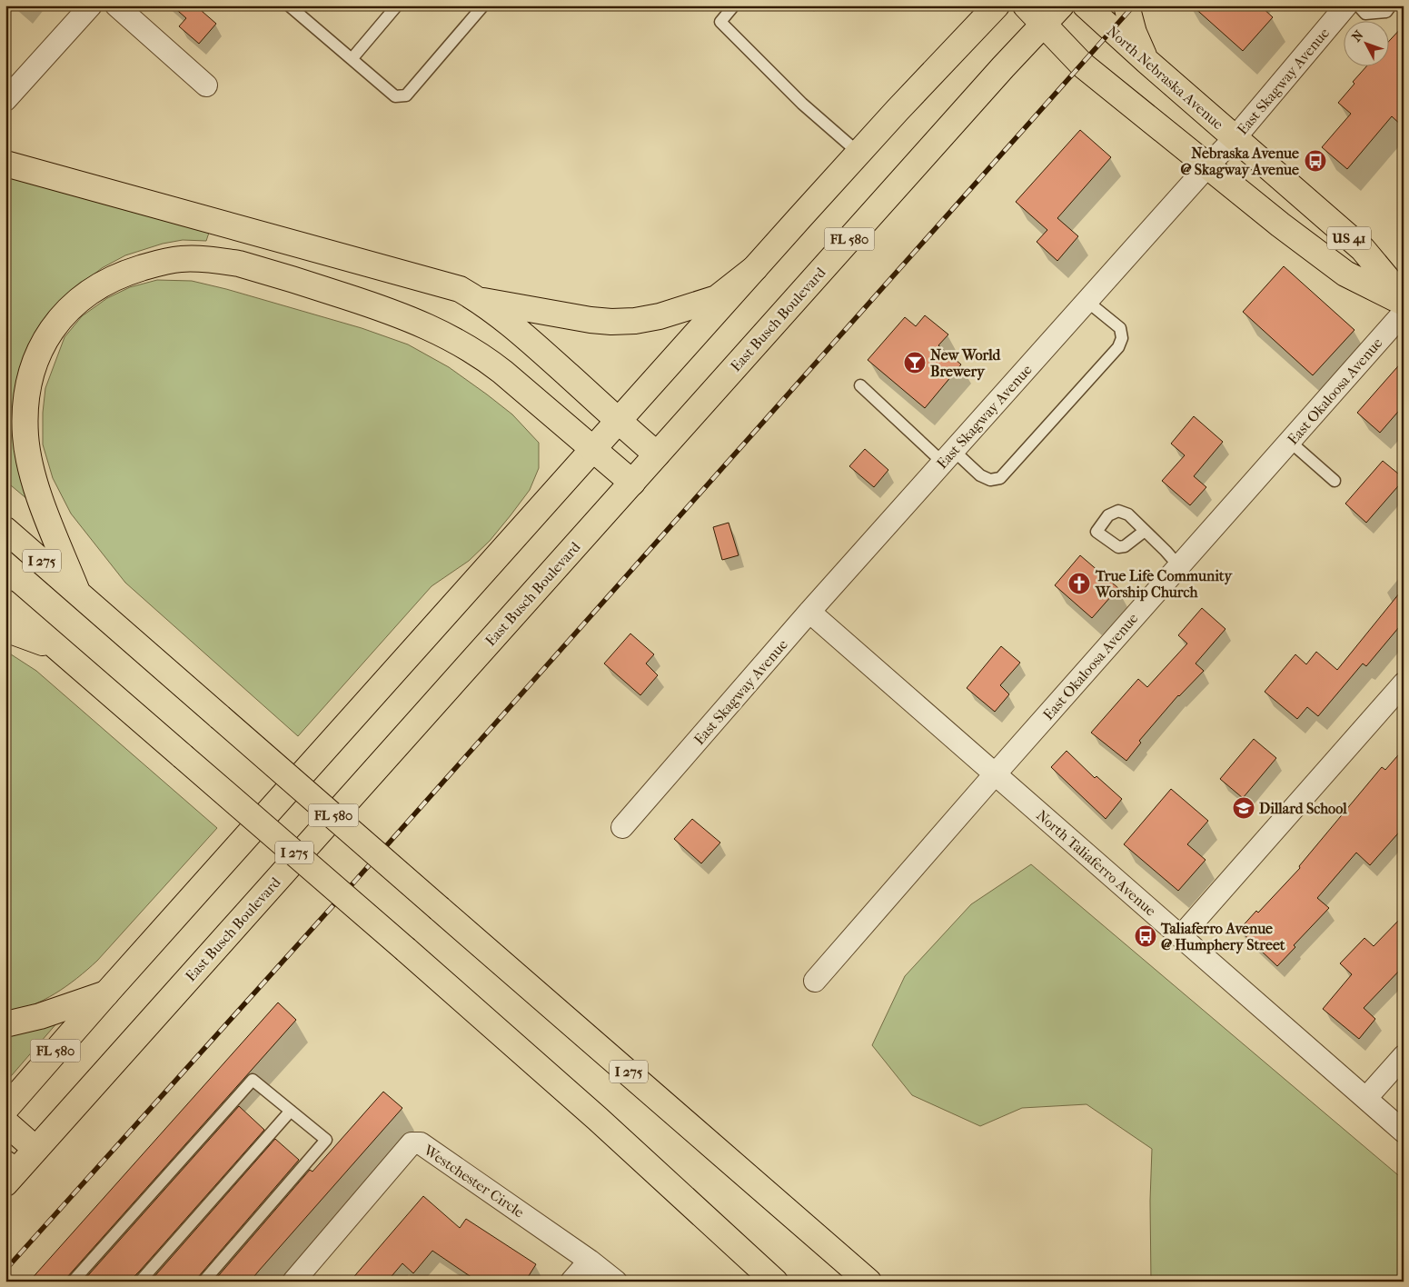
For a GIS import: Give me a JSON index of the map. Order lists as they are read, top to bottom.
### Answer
{
  "streets": {
    "main road": [
      "North Nebraska Avenue",
      "US 41",
      "FL 580",
      "East Busch Boulevard",
      "I 275"
    ],
    "street": [
      "East Skagway Avenue",
      "East Okaloosa Avenue",
      "North Taliaferro Avenue",
      "Westchester Circle"
    ]
  },
  "crossings": [
    ["North Nebraska Avenue", "East Skagway Avenue"],
    ["East Skagway Avenue", "US 41"],
    ["East Skagway Avenue", "North Taliaferro Avenue"],
    ["US 41", "East Busch Boulevard"],
    ["East Okaloosa Avenue", "North Taliaferro Avenue"]
  ],
  "places": {
    "bus stop": ["Nebraska Avenue @ Skagway Avenue", "Taliaferro Avenue @ Humphery Street"],
    "bar": ["New World Brewery"],
    "church": ["True Life Community Worship Church"],
    "school or university": ["Dillard School"]
  },
  "north": "top left"
}
